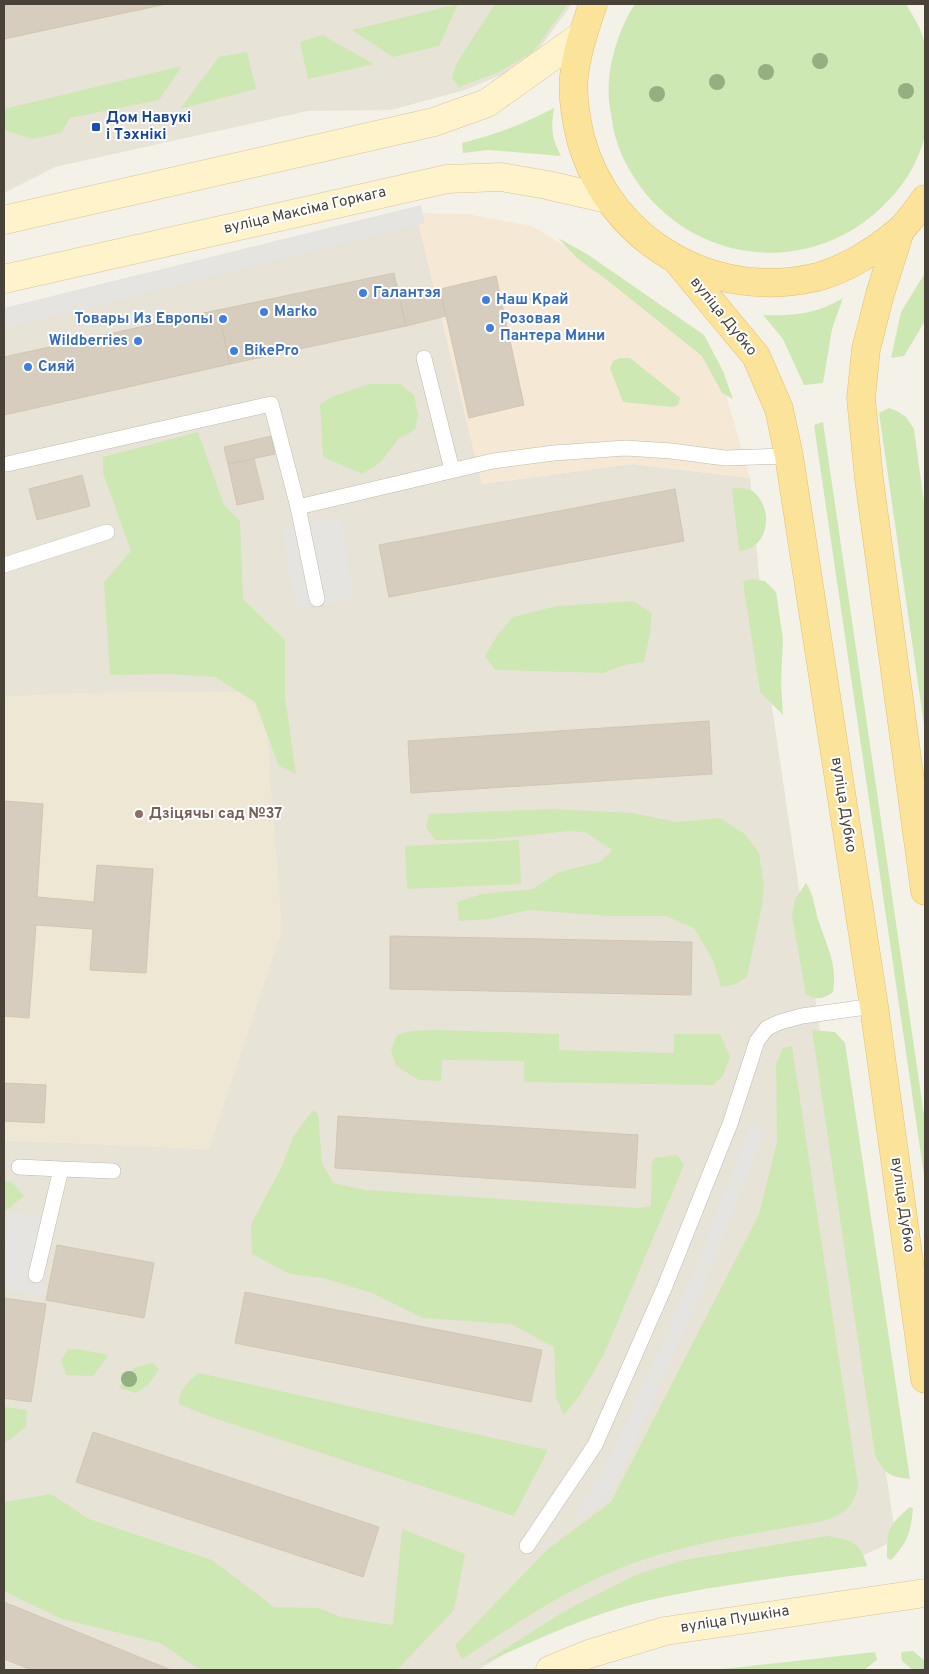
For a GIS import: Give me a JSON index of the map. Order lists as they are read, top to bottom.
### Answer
{
  "streets": {
    "main road": ["вуліца Максіма Горкага", "вуліца Дубко", "вуліца Пушкіна"]
  },
  "places": {
    "transit": ["Дом Навукі і Тэхнікі"],
    "other": [
      "Галантэя",
      "Наш Край",
      "Marko",
      "Товары Из Европы",
      "Розовая Пантера Мини",
      "Wildberries",
      "BikePro",
      "Сияй",
      "Дзіцячы сад №37"
    ]
  }
}
